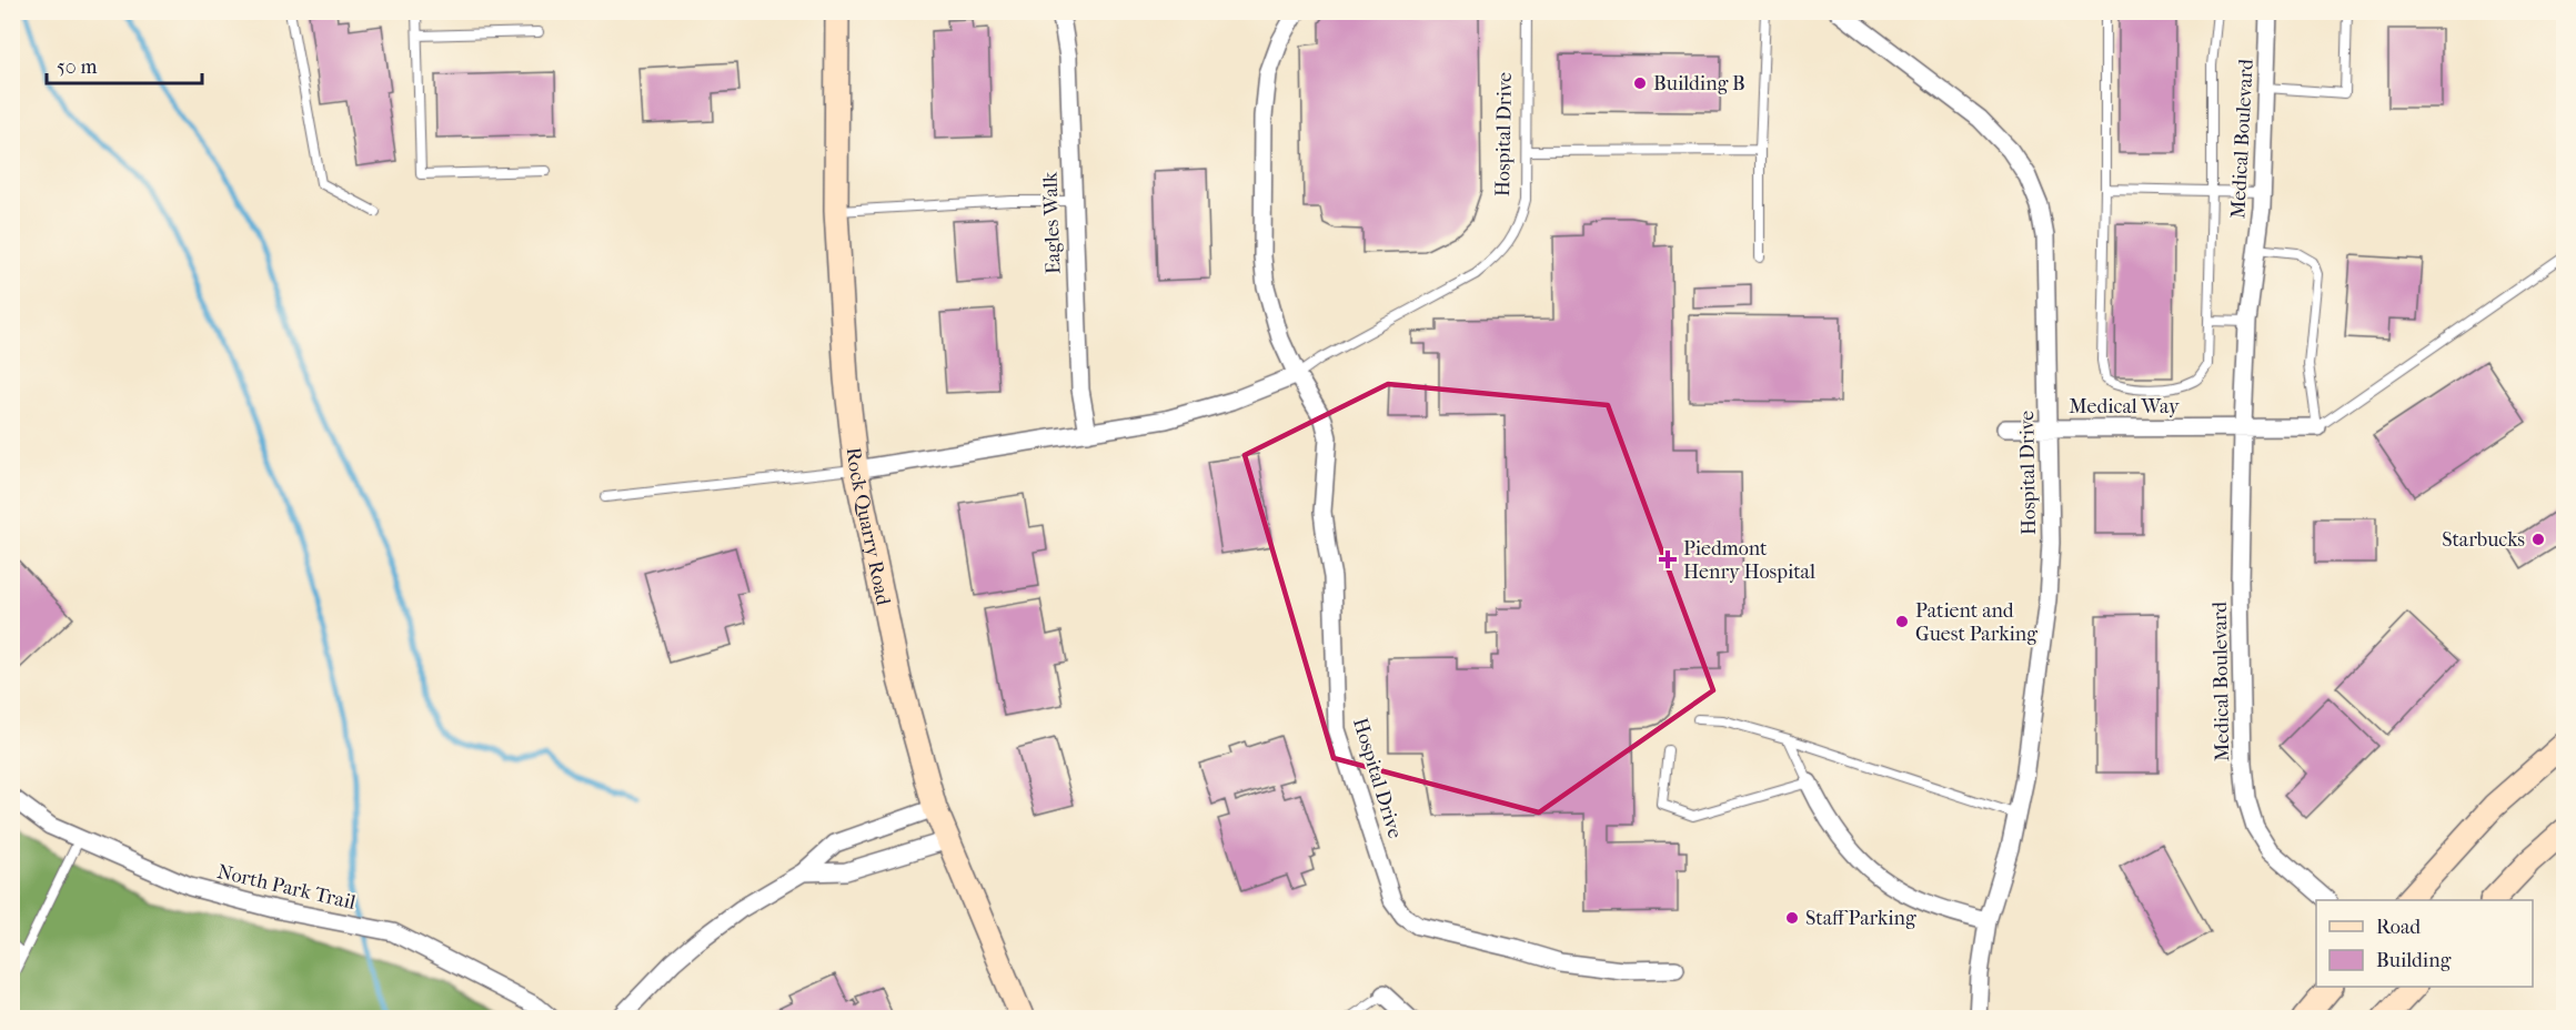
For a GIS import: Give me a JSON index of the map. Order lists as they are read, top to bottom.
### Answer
{
  "streets": {
    "street": [
      "Hospital Drive",
      "Medical Boulevard",
      "Eagles Walk",
      "Medical Way",
      "Rock Quarry Road",
      "North Park Trail"
    ]
  },
  "crossings": [
    ["Hospital Drive", "Eagles Walk"],
    ["Hospital Drive", "Medical Way"],
    ["Hospital Drive", "Rock Quarry Road"],
    ["Medical Boulevard", "Medical Way"]
  ],
  "places": {
    "other": [
      "Building B",
      "Starbucks",
      "Patient and Guest Parking",
      "Staff Parking"
    ],
    "health": ["Piedmont Henry Hospital"]
  },
  "legend": ["Road", "Building"],
  "scale_bar": "50 m"
}
